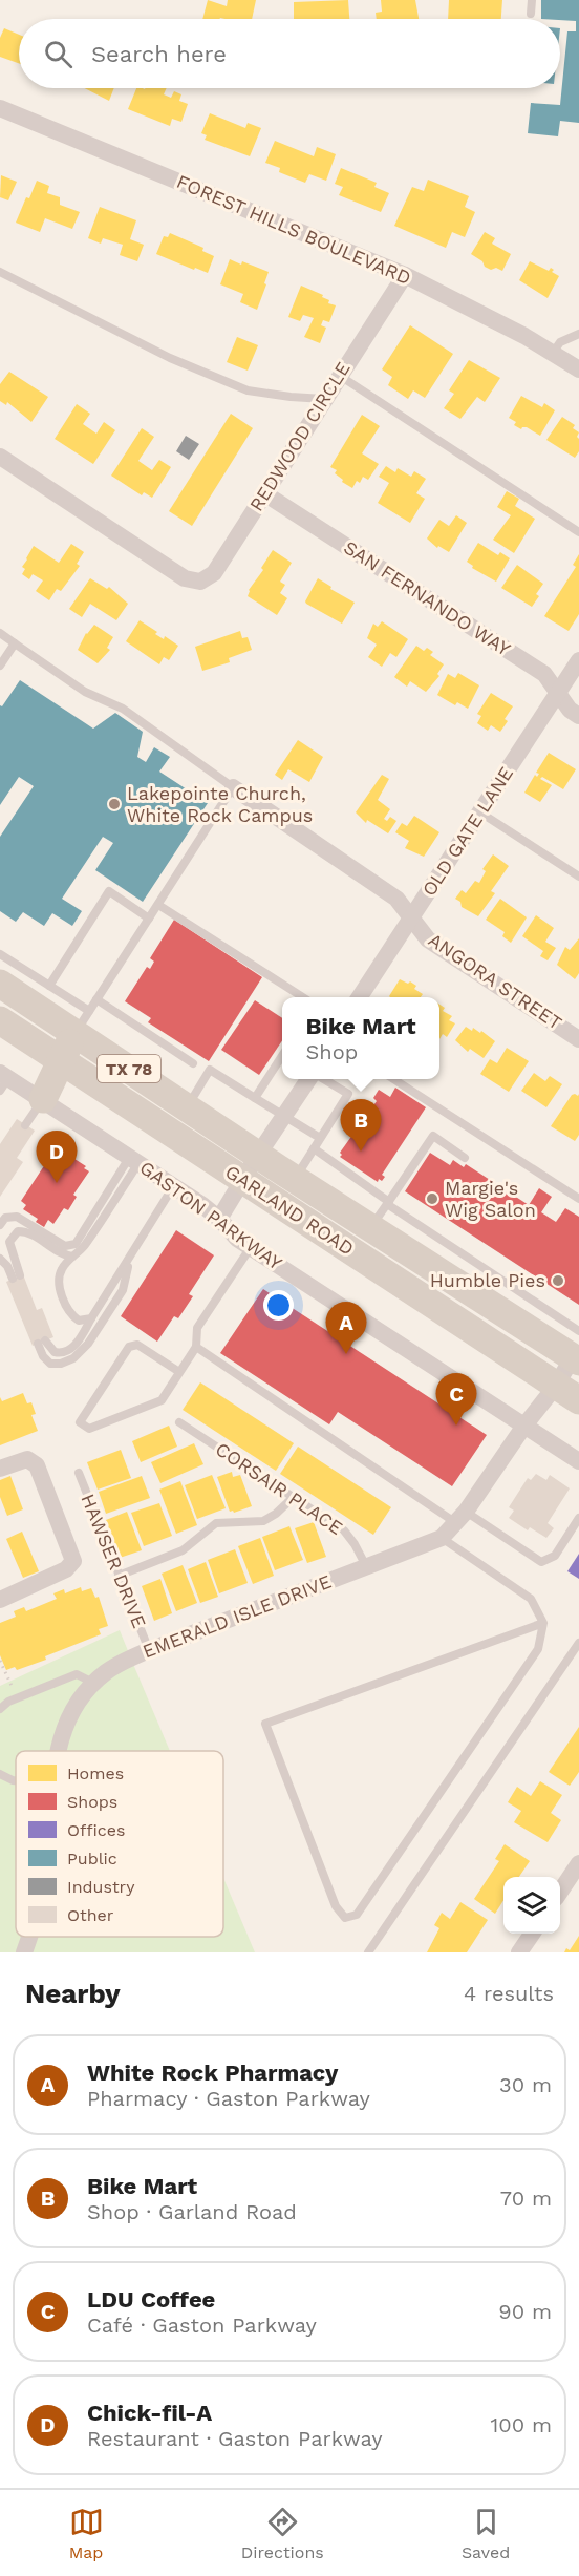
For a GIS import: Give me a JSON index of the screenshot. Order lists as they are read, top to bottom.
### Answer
{
  "streets": {
    "main road": ["TX 78", "GARLAND ROAD"],
    "street": [
      "FOREST HILLS BOULEVARD",
      "REDWOOD CIRCLE",
      "SAN FERNANDO WAY",
      "OLD GATE LANE",
      "ANGORA STREET",
      "GASTON PARKWAY",
      "EMERALD ISLE DRIVE"
    ],
    "lane": ["CORSAIR PLACE", "HAWSER DRIVE"]
  },
  "crossings": [
    ["FOREST HILLS BOULEVARD", "REDWOOD CIRCLE"],
    ["REDWOOD CIRCLE", "SAN FERNANDO WAY"],
    ["SAN FERNANDO WAY", "OLD GATE LANE"],
    ["OLD GATE LANE", "ANGORA STREET"],
    ["GARLAND ROAD", "EMERALD ISLE DRIVE"],
    ["GASTON PARKWAY", "EMERALD ISLE DRIVE"],
    ["CORSAIR PLACE", "EMERALD ISLE DRIVE"],
    ["HAWSER DRIVE", "EMERALD ISLE DRIVE"]
  ],
  "places": ["Lakepointe Church, White Rock Campus", "Margie's Wig Salon", "Humble Pies"],
  "legend": [
    "Homes",
    "Shops",
    "Offices",
    "Public",
    "Industry",
    "Other"
  ],
  "page": {
    "search": "Search here",
    "popup": ["Bike Mart", "Shop"],
    "pins": [
      "B",
      "D",
      "A",
      "C"
    ],
    "heading": ["Nearby", "4 results"],
    "list": [
      {
        "mark": "A",
        "name": "White Rock Pharmacy",
        "note": "Pharmacy · Gaston Parkway",
        "value": "30 m"
      },
      {
        "mark": "B",
        "name": "Bike Mart",
        "note": "Shop · Garland Road",
        "value": "70 m"
      },
      {
        "mark": "C",
        "name": "LDU Coffee",
        "note": "Café · Gaston Parkway",
        "value": "90 m"
      },
      {
        "mark": "D",
        "name": "Chick-fil-A",
        "note": "Restaurant · Gaston Parkway",
        "value": "100 m"
      }
    ],
    "nav": ["Map", "Directions", "Saved"]
  }
}
